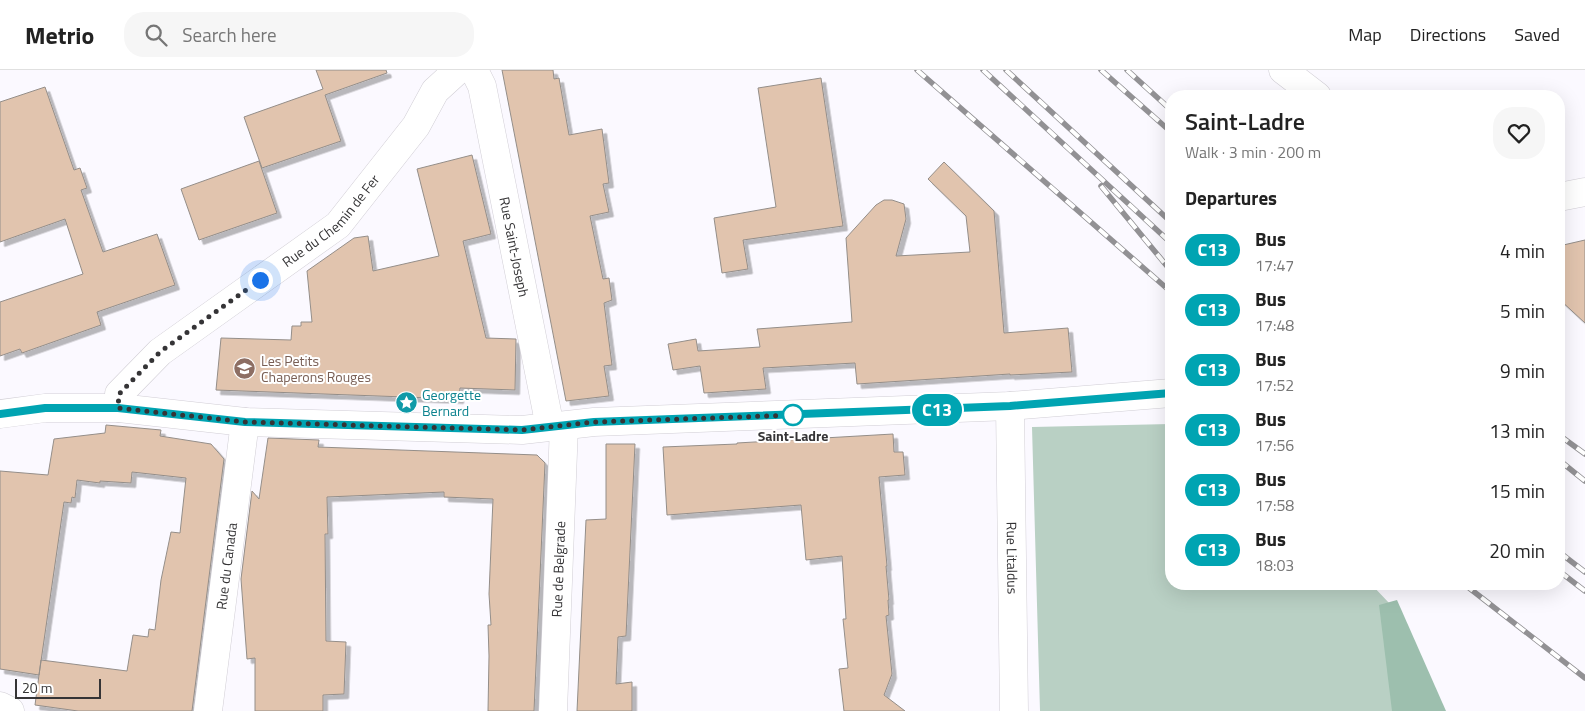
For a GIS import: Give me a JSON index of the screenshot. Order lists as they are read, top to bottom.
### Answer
{
  "streets": {
    "street": [
      "Rue du Chemin de Fer",
      "Rue Saint-Joseph",
      "Rue Litaldus",
      "Rue du Canada",
      "Rue de Belgrade"
    ]
  },
  "crossings": [
    ["Rue Saint-Joseph", "Rue de Belgrade"]
  ],
  "places": {
    "school or university": ["Les Petits Chaperons Rouges"],
    "place": ["Georgette Bernard"],
    "other": ["Saint-Ladre"]
  },
  "lines": ["bus line C13"],
  "scale_bar": "20 m",
  "page": {
    "header": "Metrio",
    "search": "Search here",
    "nav": ["Map", "Directions", "Saved"],
    "on_map": "C13",
    "heading": [
      ["Saint-Ladre", "Walk · 3 min · 200 m"],
      "Departures"
    ],
    "list": [
      {
        "mark": "C13",
        "name": "Bus",
        "note": "17:47",
        "value": "4 min"
      },
      {
        "mark": "C13",
        "name": "Bus",
        "note": "17:48",
        "value": "5 min"
      },
      {
        "mark": "C13",
        "name": "Bus",
        "note": "17:52",
        "value": "9 min"
      },
      {
        "mark": "C13",
        "name": "Bus",
        "note": "17:56",
        "value": "13 min"
      },
      {
        "mark": "C13",
        "name": "Bus",
        "note": "17:58",
        "value": "15 min"
      },
      {
        "mark": "C13",
        "name": "Bus",
        "note": "18:03",
        "value": "20 min"
      }
    ],
    "scale": "20 m"
  }
}
